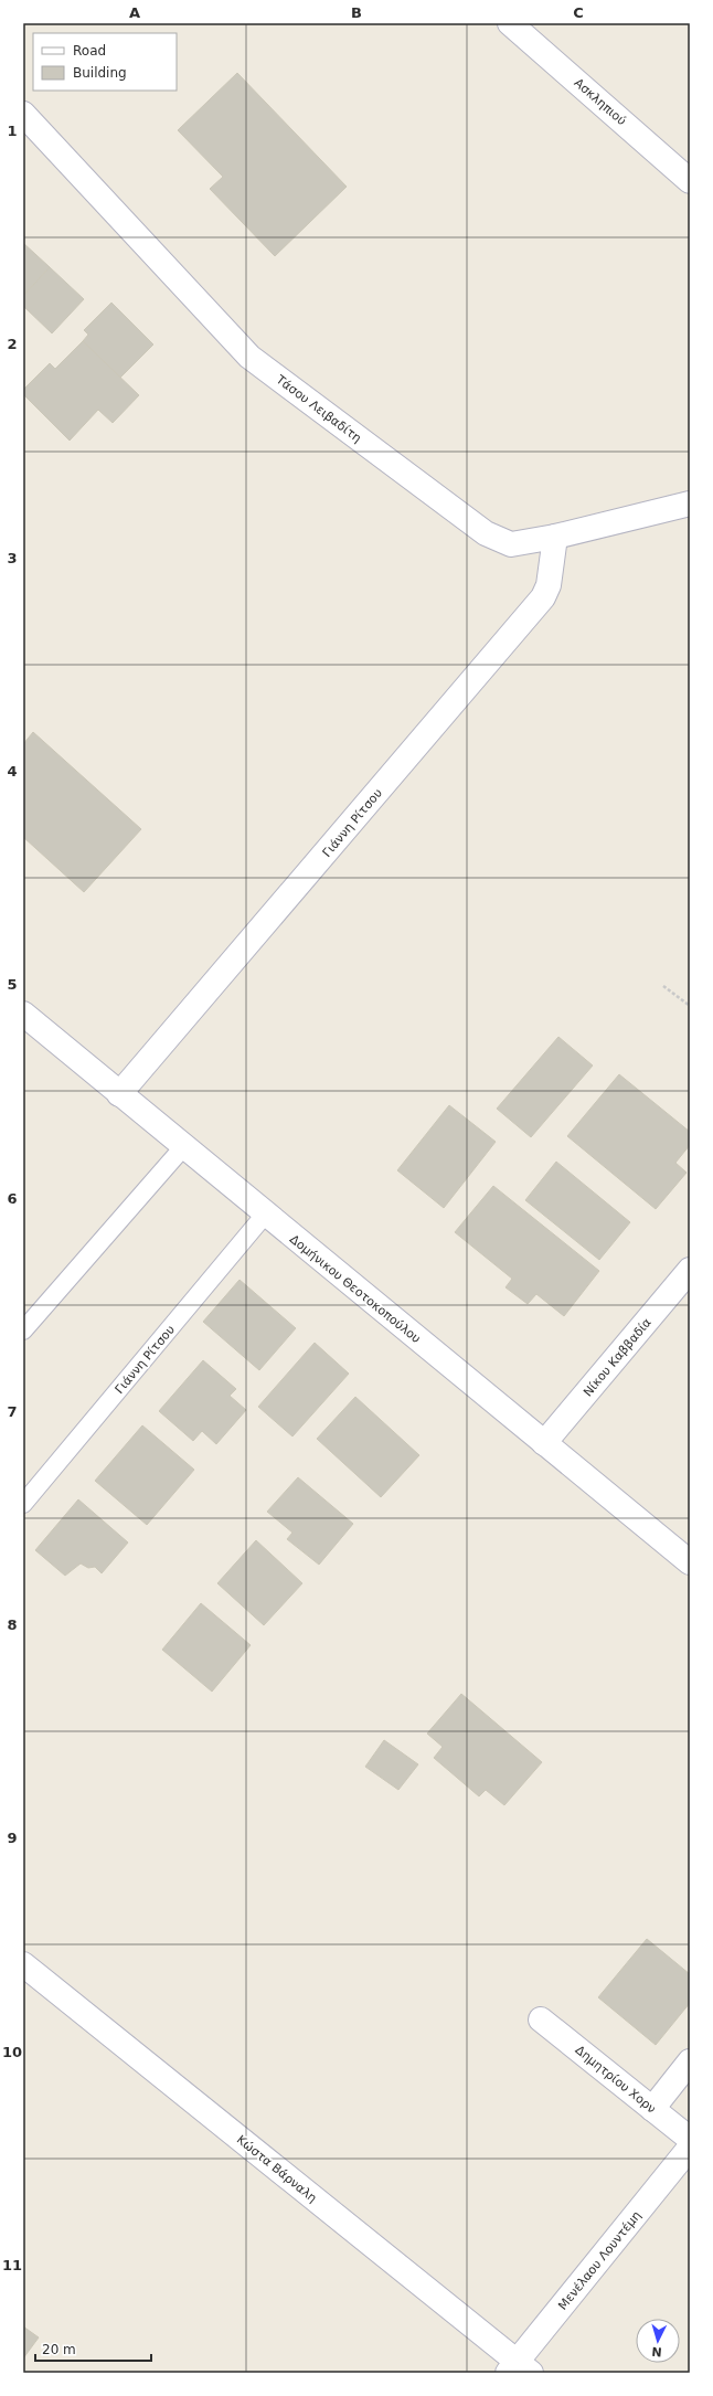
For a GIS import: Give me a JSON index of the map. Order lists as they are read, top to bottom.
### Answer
{
  "streets": {
    "street": [
      "Ασκληπιού",
      "Τάσου Λειβαδίτη",
      "Γιάννη Ρίτσου",
      "Δομήνικου Θεοτοκοπούλου",
      "Νίκου Καββαδία",
      "Δημητρίου Χορν",
      "Κώστα Βάρναλη",
      "Μενέλαου Λουντέμη"
    ]
  },
  "crossings": [
    ["Τάσου Λειβαδίτη", "Γιάννη Ρίτσου"],
    ["Γιάννη Ρίτσου", "Δομήνικου Θεοτοκοπούλου"],
    ["Δομήνικου Θεοτοκοπούλου", "Νίκου Καββαδία"],
    ["Κώστα Βάρναλη", "Μενέλαου Λουντέμη"]
  ],
  "legend": ["Road", "Building"],
  "scale_bar": "20 m",
  "north": "bottom",
  "grid": {
    "columns": ["A", "B", "C"],
    "rows": [
      "1",
      "2",
      "3",
      "4",
      "5",
      "6",
      "7",
      "8",
      "9",
      "10",
      "11"
    ]
  }
}
